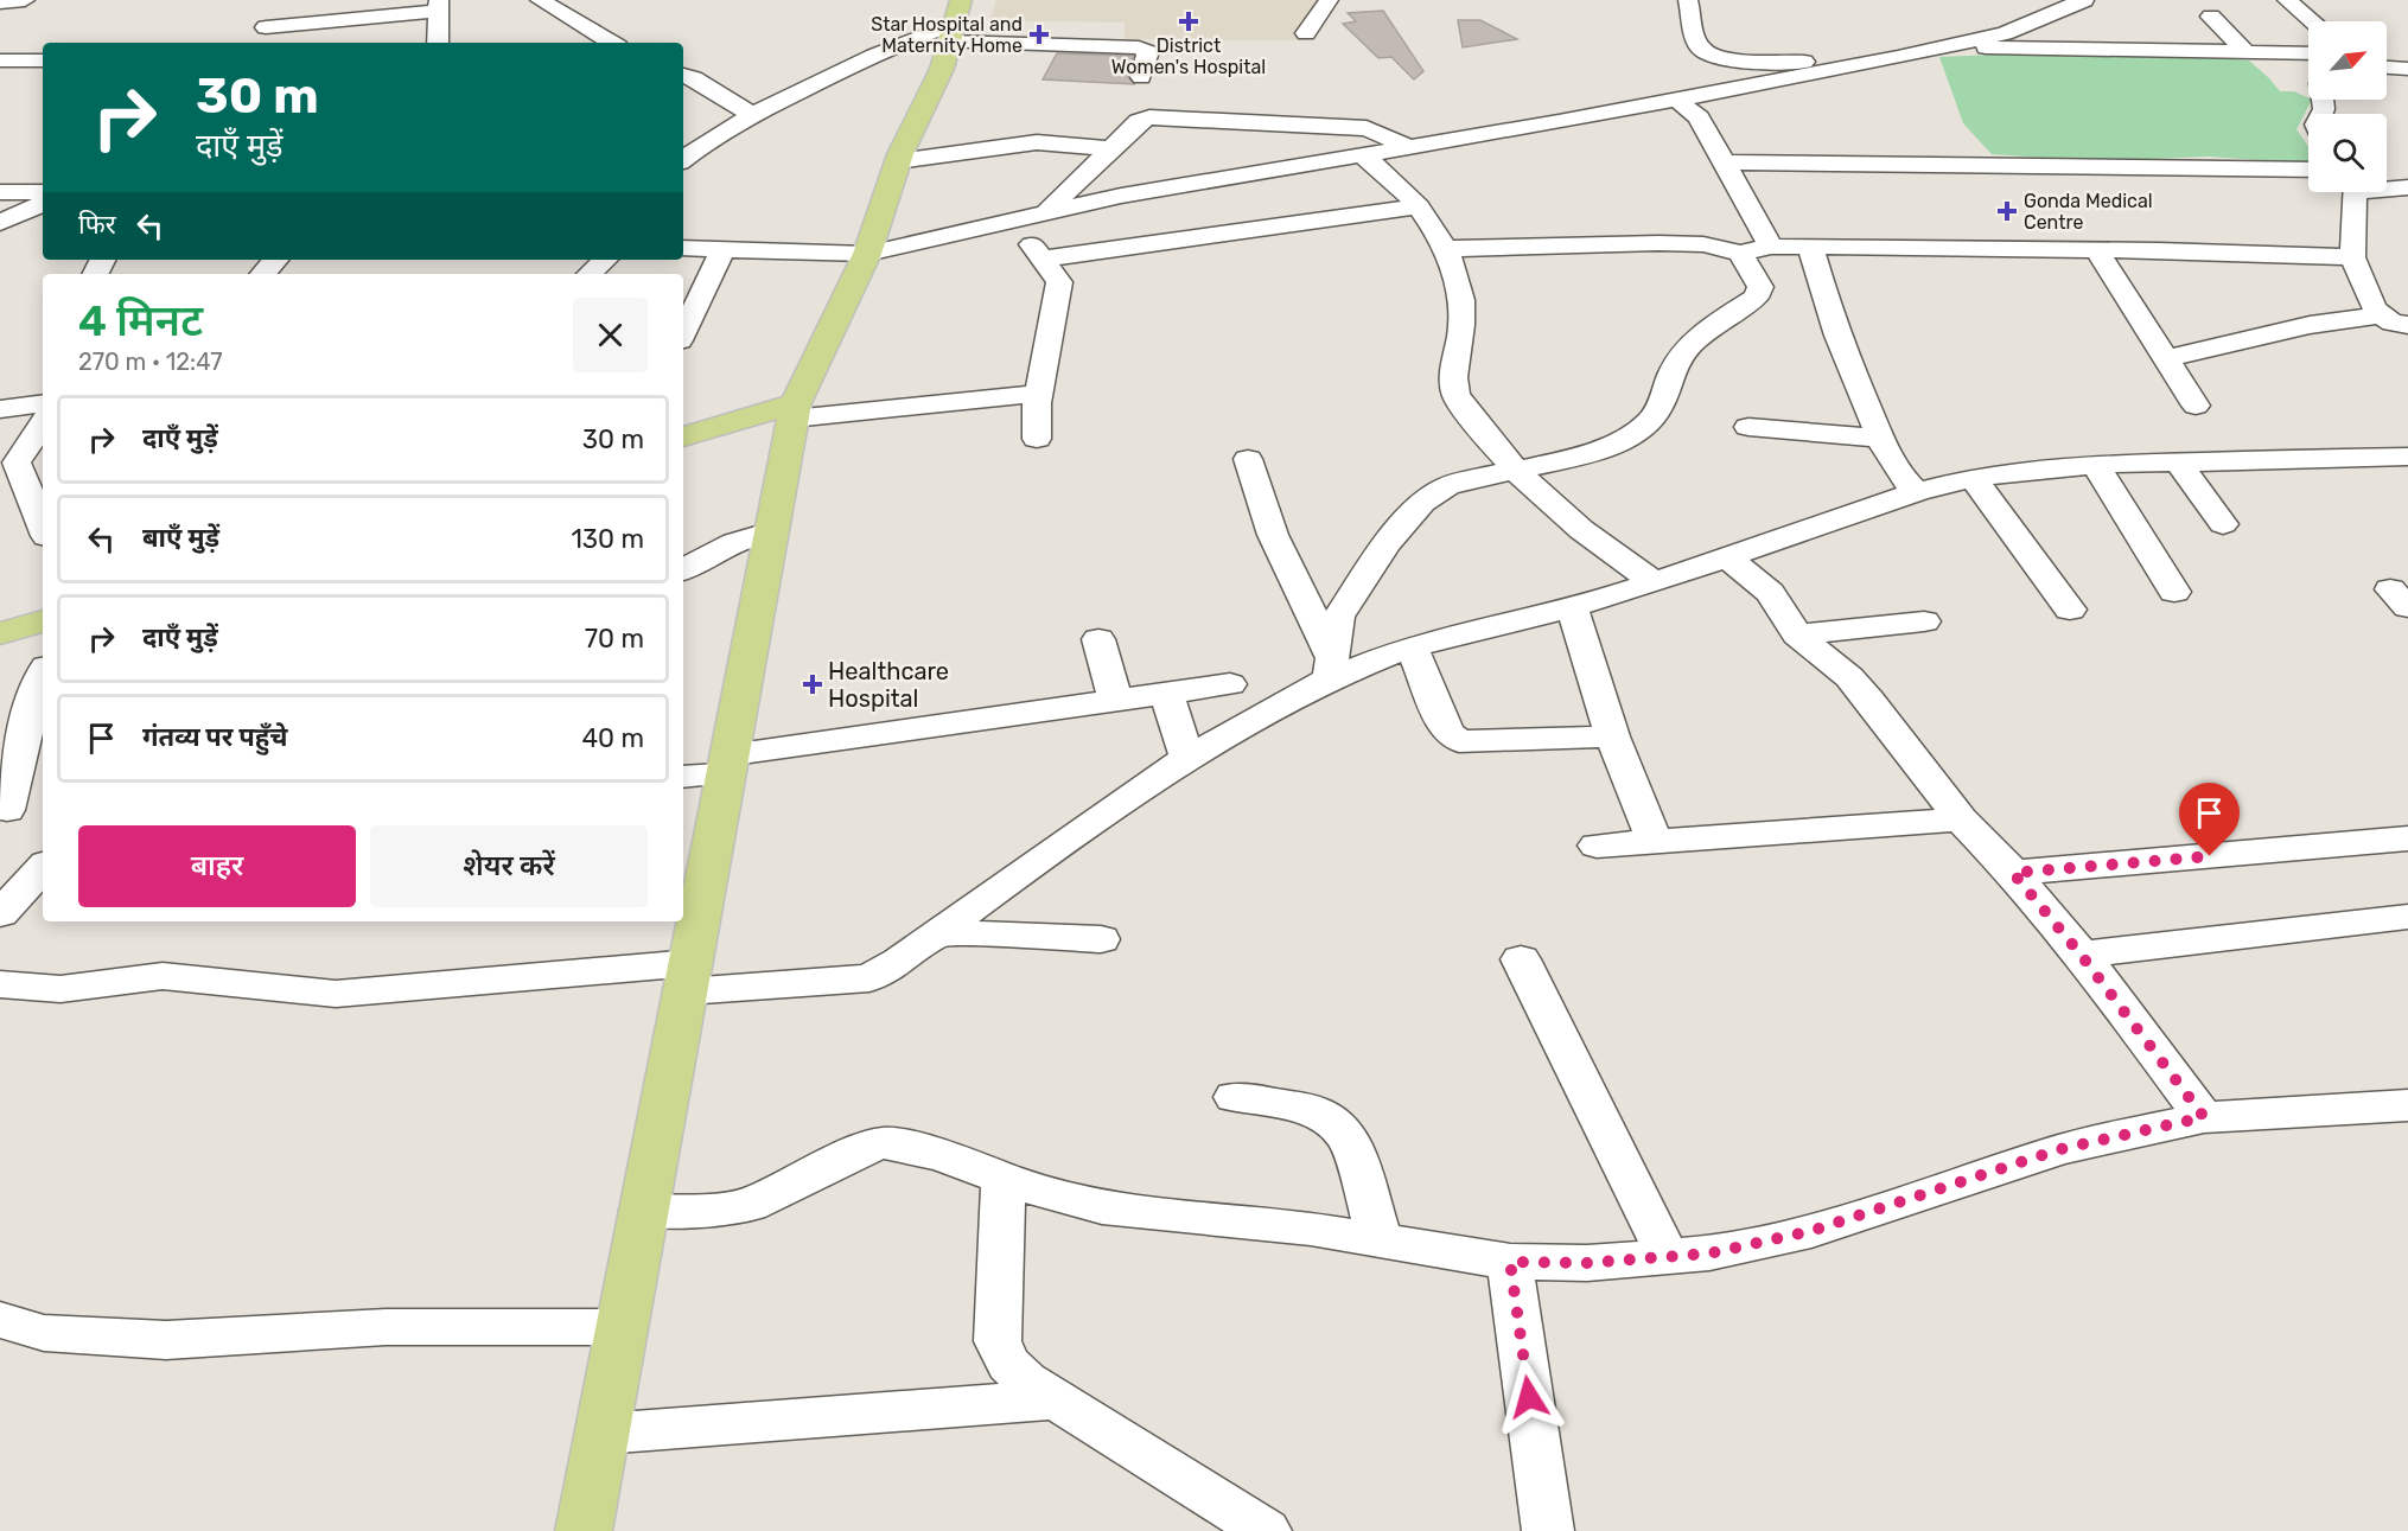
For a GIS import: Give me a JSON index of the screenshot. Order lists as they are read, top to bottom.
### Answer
{
  "places": {
    "health": [
      "District Women's Hospital",
      "Star Hospital and Maternity Home",
      "Gonda Medical Centre",
      "Healthcare Hospital"
    ]
  },
  "north": "top right",
  "page": {
    "turn": ["30 m", "दाएँ मुड़ें"],
    "then": "फिर",
    "heading": ["4 मिनट", "270 m · 12:47"],
    "list": [
      {
        "name": "दाएँ मुड़ें",
        "value": "30 m"
      },
      {
        "name": "बाएँ मुड़ें",
        "value": "130 m"
      },
      {
        "name": "दाएँ मुड़ें",
        "value": "70 m"
      },
      {
        "name": "गंतव्य पर पहुँचे",
        "value": "40 m"
      }
    ],
    "buttons": ["बाहर", "शेयर करें"]
  }
}
